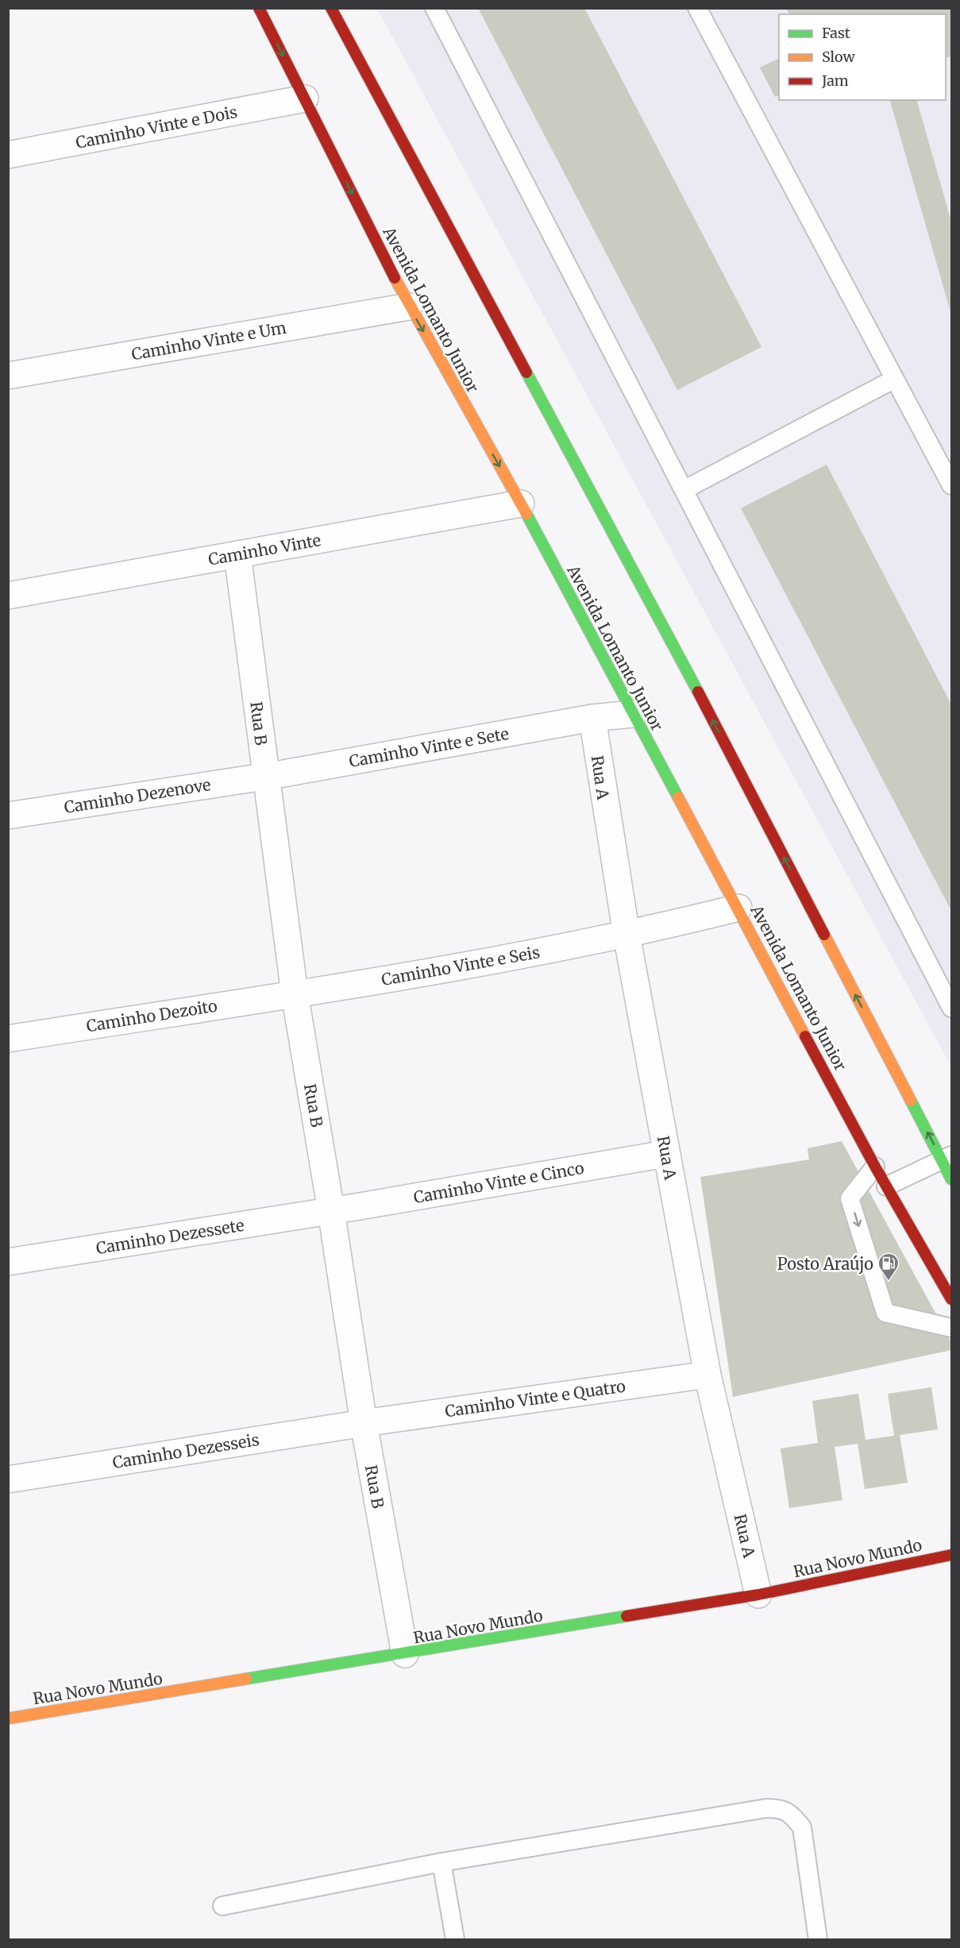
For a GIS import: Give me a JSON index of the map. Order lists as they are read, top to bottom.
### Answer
{
  "streets": {
    "main road": ["Avenida Lomanto Junior", "Rua Novo Mundo"],
    "street": [
      "Caminho Vinte e Dois",
      "Caminho Vinte e Um",
      "Caminho Vinte",
      "Rua B",
      "Caminho Vinte e Sete",
      "Rua A",
      "Caminho Dezenove",
      "Caminho Vinte e Seis",
      "Caminho Dezoito",
      "Caminho Vinte e Cinco",
      "Caminho Dezessete",
      "Caminho Vinte e Quatro",
      "Caminho Dezesseis"
    ]
  },
  "crossings": [
    ["Caminho Vinte e Dois", "Avenida Lomanto Junior"],
    ["Avenida Lomanto Junior", "Caminho Vinte e Um"],
    ["Avenida Lomanto Junior", "Caminho Vinte"],
    ["Avenida Lomanto Junior", "Caminho Vinte e Sete"],
    ["Avenida Lomanto Junior", "Caminho Vinte e Seis"],
    ["Caminho Vinte", "Rua B"],
    ["Rua B", "Caminho Vinte e Sete"],
    ["Rua B", "Caminho Dezenove"],
    ["Rua B", "Caminho Vinte e Seis"],
    ["Rua B", "Caminho Dezoito"],
    ["Rua B", "Caminho Vinte e Cinco"],
    ["Rua B", "Caminho Dezessete"],
    ["Rua B", "Caminho Vinte e Quatro"],
    ["Rua B", "Caminho Dezesseis"],
    ["Rua B", "Rua Novo Mundo"],
    ["Caminho Vinte e Sete", "Rua A"],
    ["Caminho Vinte e Sete", "Caminho Dezenove"],
    ["Rua A", "Caminho Vinte e Seis"],
    ["Rua A", "Caminho Vinte e Cinco"],
    ["Rua A", "Caminho Vinte e Quatro"],
    ["Rua A", "Rua Novo Mundo"],
    ["Caminho Vinte e Seis", "Caminho Dezoito"],
    ["Caminho Vinte e Cinco", "Caminho Dezessete"],
    ["Caminho Vinte e Quatro", "Caminho Dezesseis"]
  ],
  "places": {
    "fuel station": ["Posto Araújo"]
  },
  "legend": ["Fast", "Slow", "Jam"]
}
